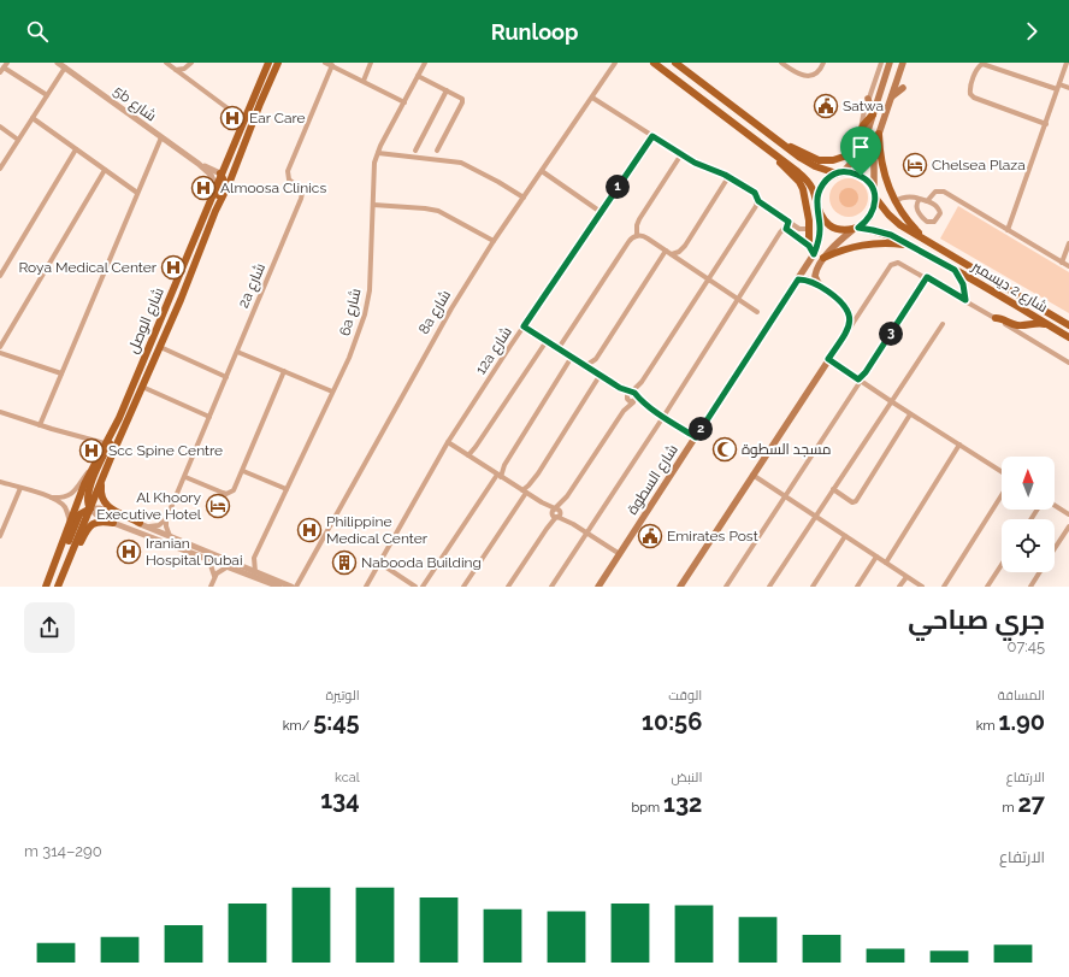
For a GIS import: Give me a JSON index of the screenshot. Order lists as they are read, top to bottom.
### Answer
{
  "streets": {
    "main road": ["شارع 2 ديسمبر", "شارع الوصل", "شارع السطوة"],
    "street": [
      "5b شارع",
      "2a شارع",
      "6a شارع",
      "8a شارع",
      "12a شارع"
    ]
  },
  "crossings": [
    ["5b شارع", "شارع الوصل"],
    ["شارع 2 ديسمبر", "شارع السطوة"]
  ],
  "places": {
    "public building": ["Satwa", "Emirates Post"],
    "hospital": [
      "Ear Care",
      "Almoosa Clinics",
      "Roya Medical Center",
      "Scc Spine Centre",
      "Philippine Medical Center",
      "Iranian Hospital Dubai"
    ],
    "hotel": ["Chelsea Plaza", "Al Khoory Executive Hotel"],
    "mosque": ["مسجد السطوة"],
    "building": ["Nabooda Building"]
  },
  "north": "top",
  "page": {
    "header": "Runloop",
    "pins": ["1", "3", "2"],
    "heading": ["جري صباحي", "07:45"],
    "stats": [
      ["المسافة", "1.90 km"],
      ["الوقت", "10:56"],
      ["الوتيرة", "5:45 /km"],
      ["الارتفاع", "27 m"],
      ["النبض", "132 bpm"],
      ["kcal", "134"]
    ],
    "chart": ["الارتفاع", "290–314 m"]
  }
}
